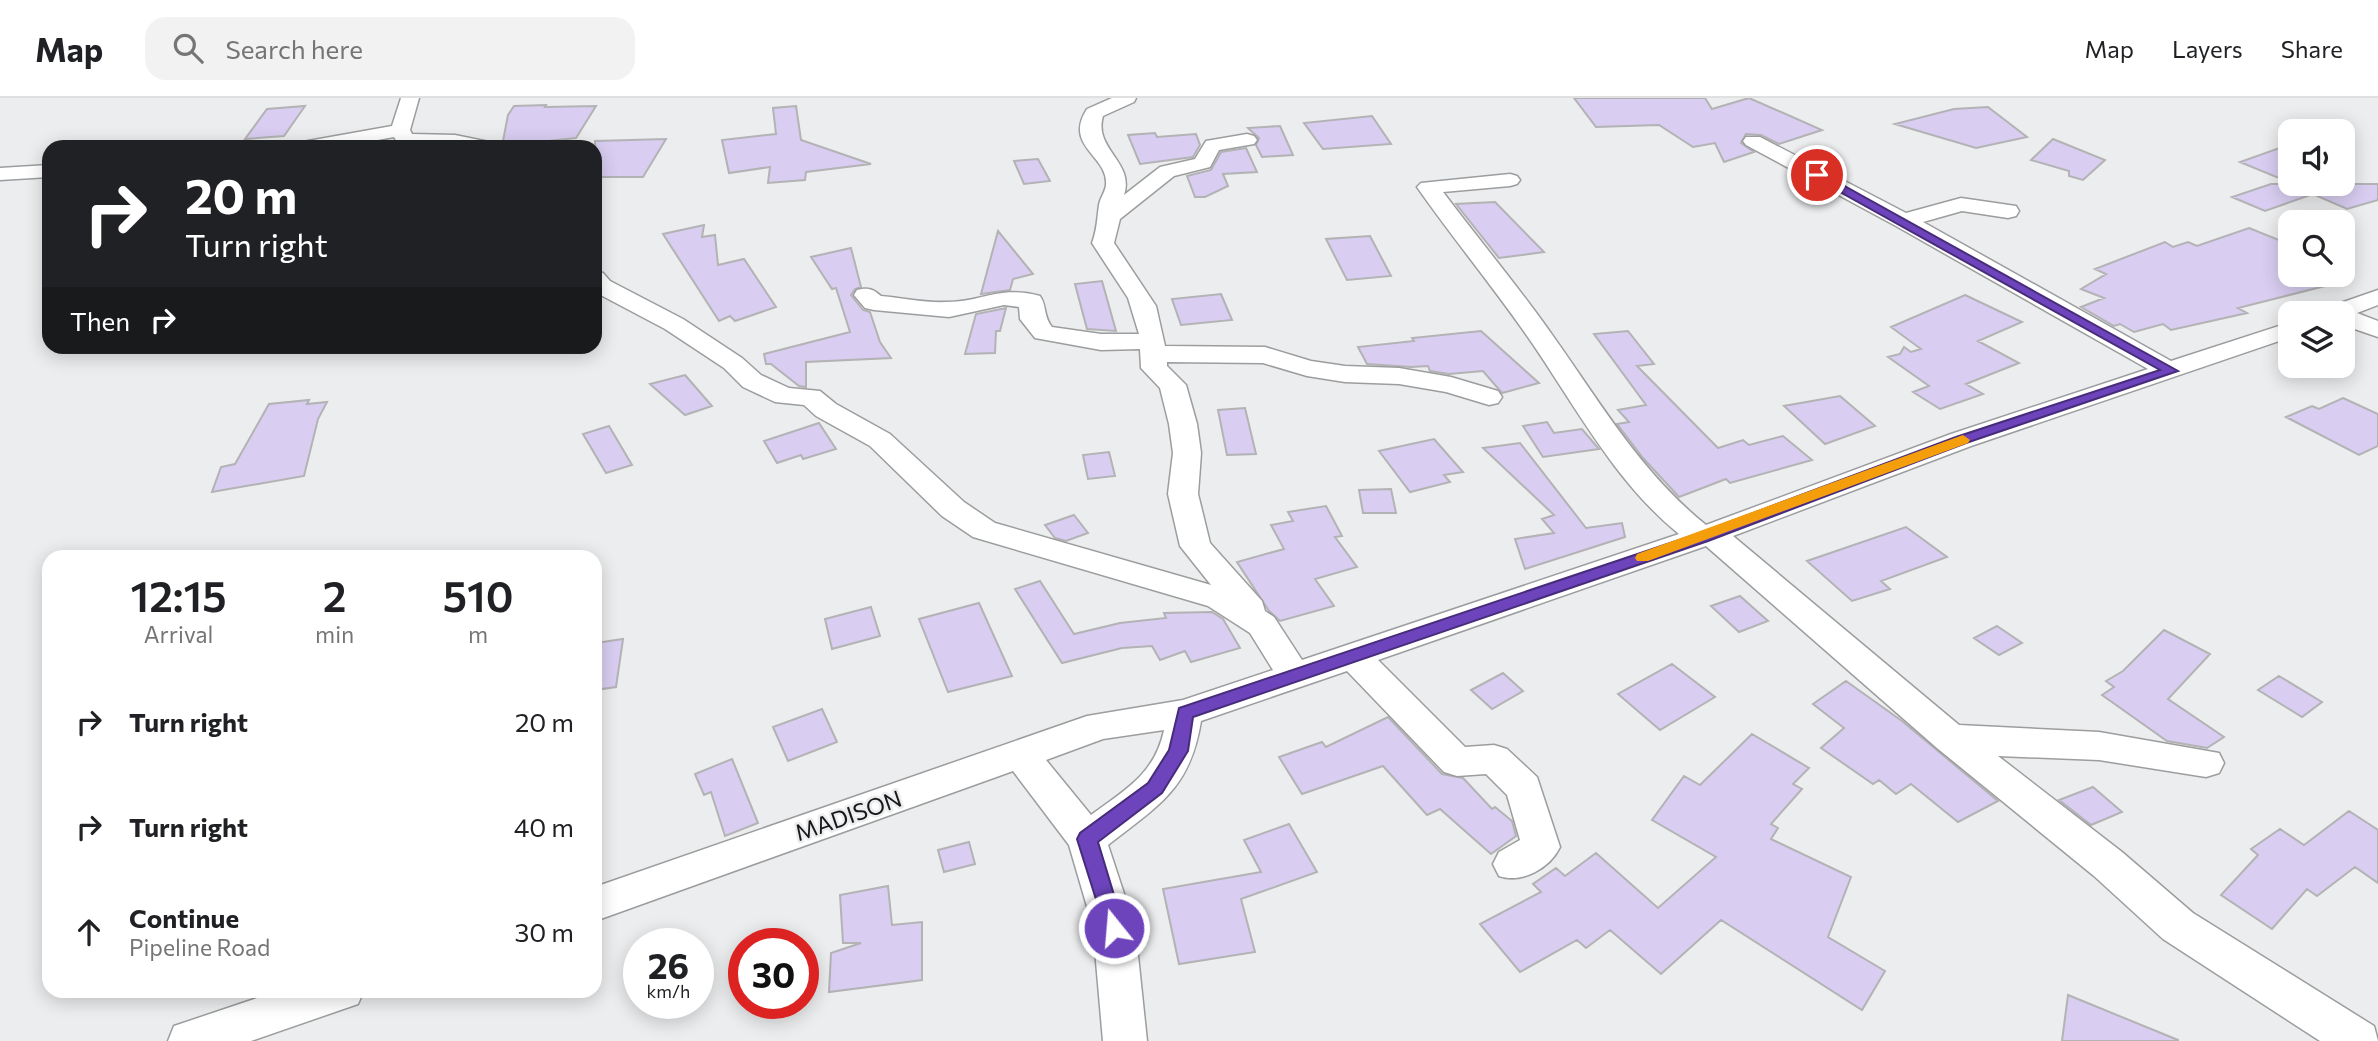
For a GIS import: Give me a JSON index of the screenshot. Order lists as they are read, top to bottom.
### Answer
{
  "streets": {
    "street": ["MADISON"]
  },
  "page": {
    "header": "Map",
    "search": "Search here",
    "nav": ["Map", "Layers", "Share"],
    "turn": ["20 m", "Turn right"],
    "then": "Then",
    "eta": [
      "12:15",
      "Arrival",
      "2",
      "min",
      "510",
      "m"
    ],
    "list": [
      {
        "name": "Turn right",
        "value": "20 m"
      },
      {
        "name": "Turn right",
        "value": "40 m"
      },
      {
        "name": "Continue",
        "note": "Pipeline Road",
        "value": "30 m"
      }
    ],
    "speed": "26 km/h",
    "limit": "30"
  }
}
